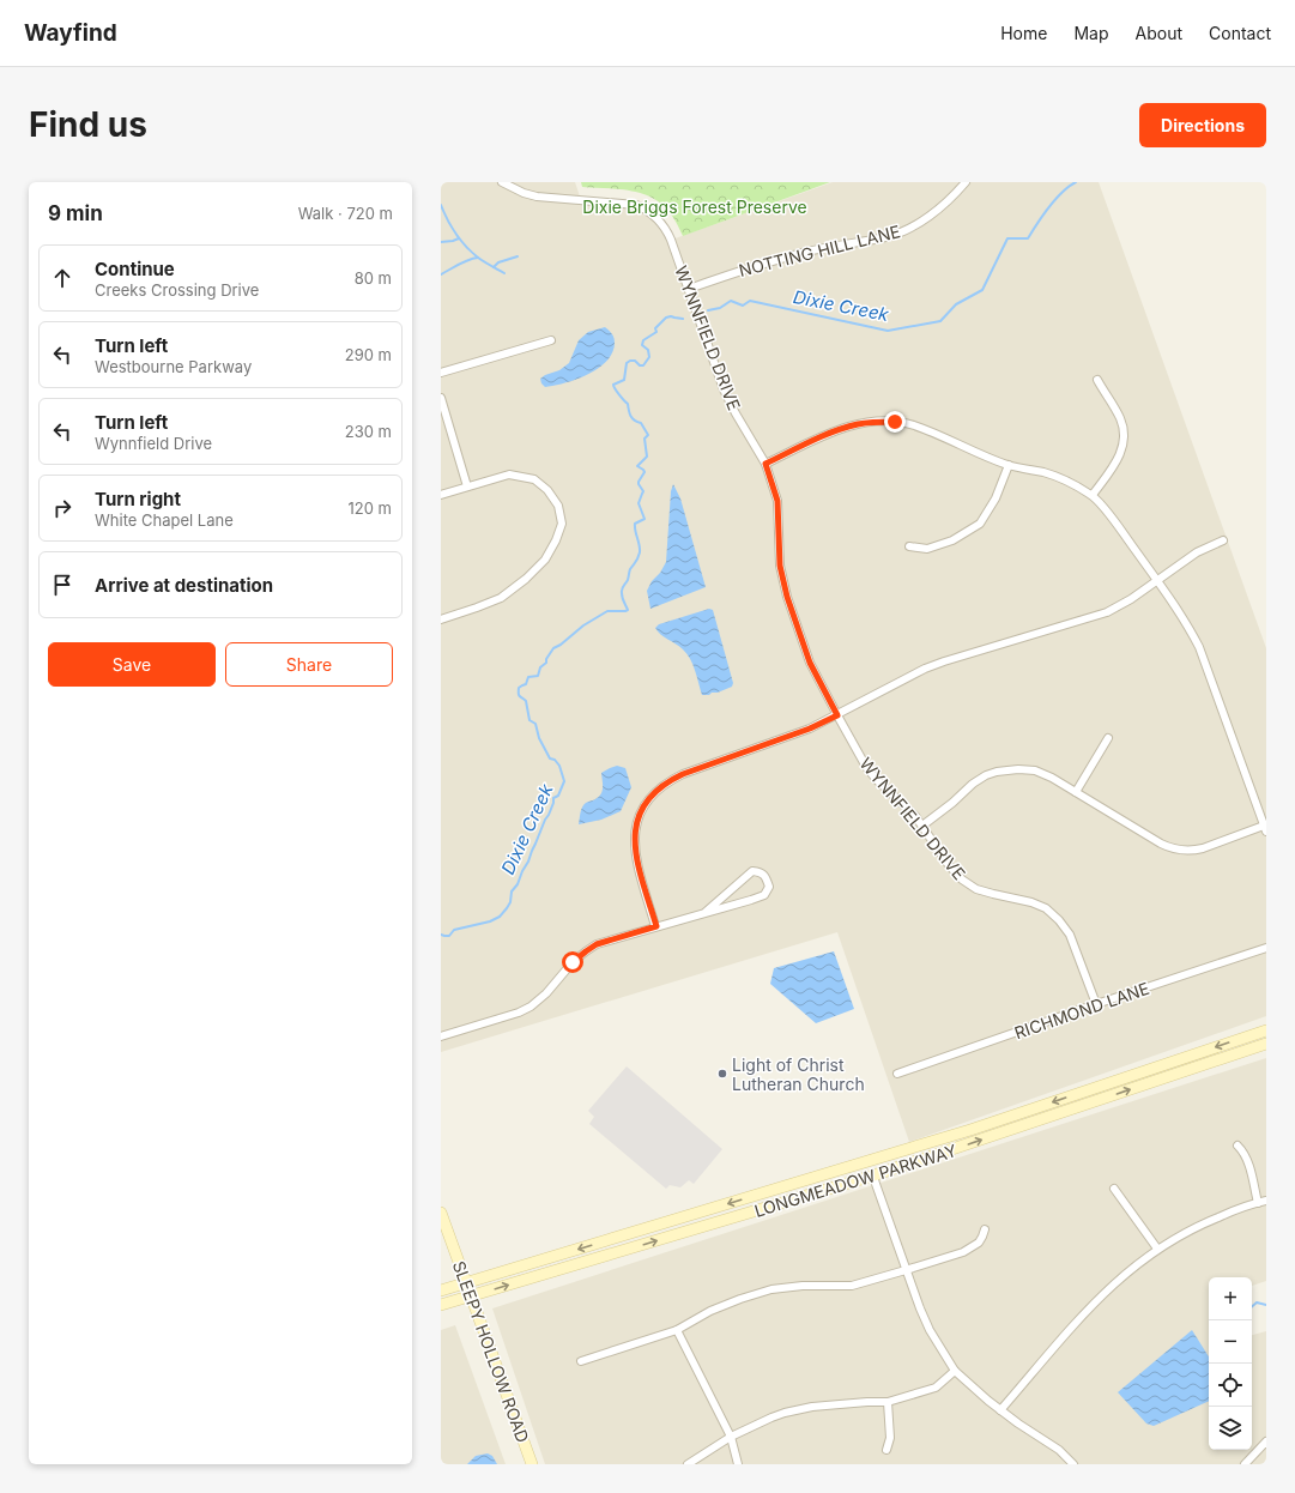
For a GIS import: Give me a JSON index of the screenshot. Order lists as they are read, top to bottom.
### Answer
{
  "streets": {
    "street": [
      "NOTTING HILL LANE",
      "WYNNFIELD DRIVE",
      "RICHMOND LANE",
      "LONGMEADOW PARKWAY",
      "SLEEPY HOLLOW ROAD"
    ]
  },
  "crossings": [
    ["NOTTING HILL LANE", "WYNNFIELD DRIVE"],
    ["WYNNFIELD DRIVE", "RICHMOND LANE"],
    ["LONGMEADOW PARKWAY", "SLEEPY HOLLOW ROAD"]
  ],
  "water": ["Dixie Creek"],
  "parks": ["Dixie Briggs Forest Preserve"],
  "places": ["Light of Christ Lutheran Church"],
  "page": {
    "header": "Wayfind",
    "nav": [
      "Home",
      "Map",
      "About",
      "Contact"
    ],
    "buttons": [
      "Directions",
      ["Save", "Share"]
    ],
    "title": "Find us",
    "heading": ["9 min", "Walk · 720 m"],
    "list": [
      ["Continue", "Creeks Crossing Drive", "80 m"],
      ["Turn left", "Westbourne Parkway", "290 m"],
      ["Turn left", "Wynnfield Drive", "230 m"],
      ["Turn right", "White Chapel Lane", "120 m"],
      "Arrive at destination"
    ],
    "map_buttons": ["+", "−"]
  }
}
